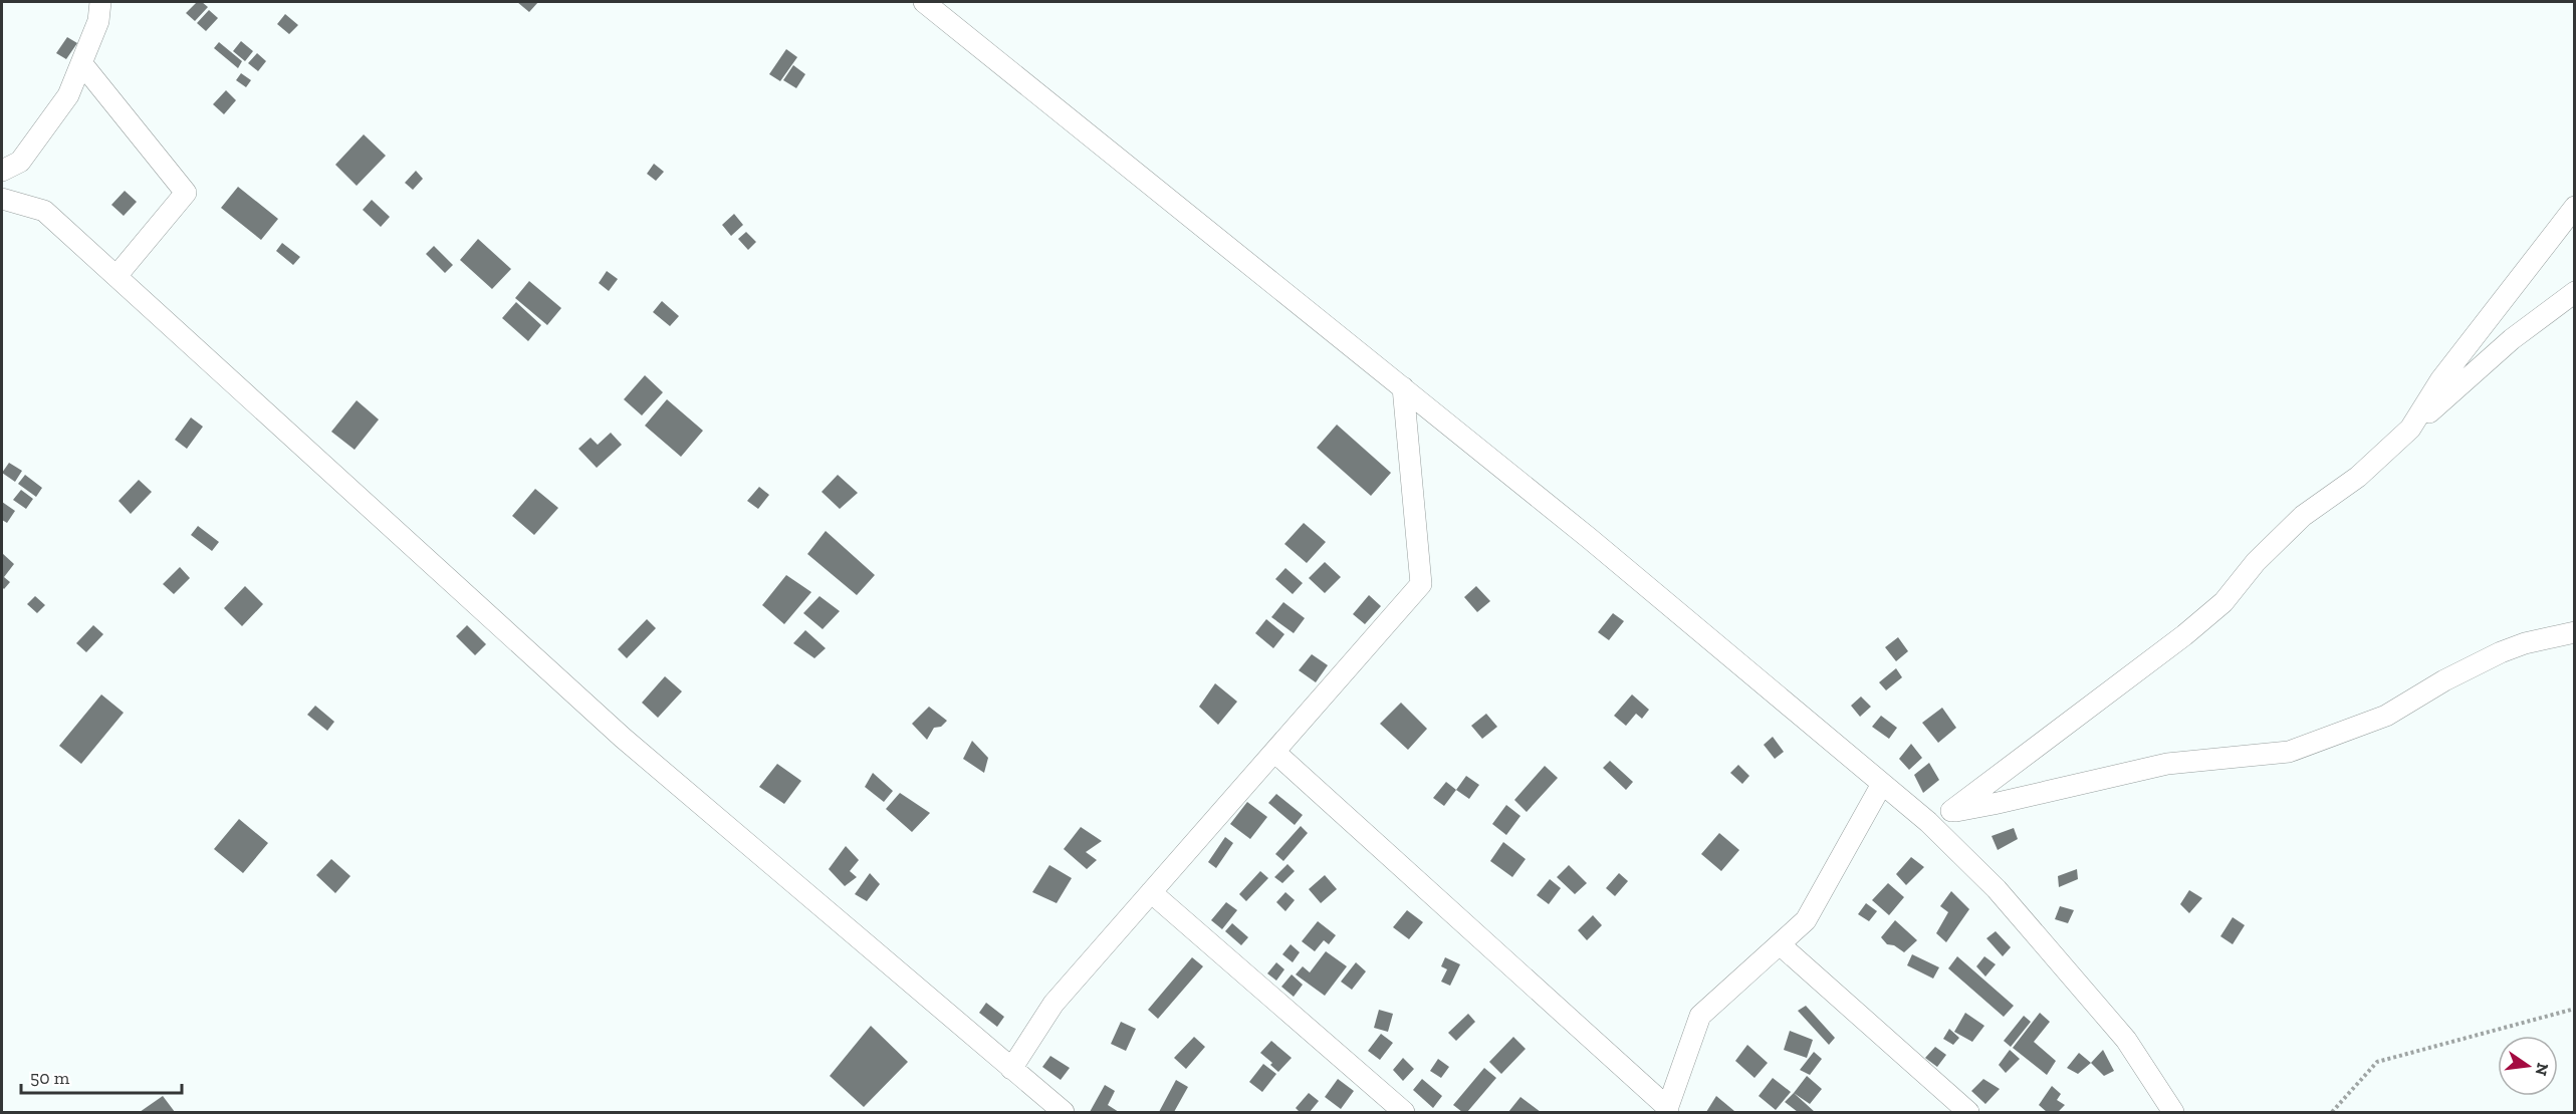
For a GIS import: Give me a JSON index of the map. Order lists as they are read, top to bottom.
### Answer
{
  "scale_bar": "50 m",
  "north": "right"
}
